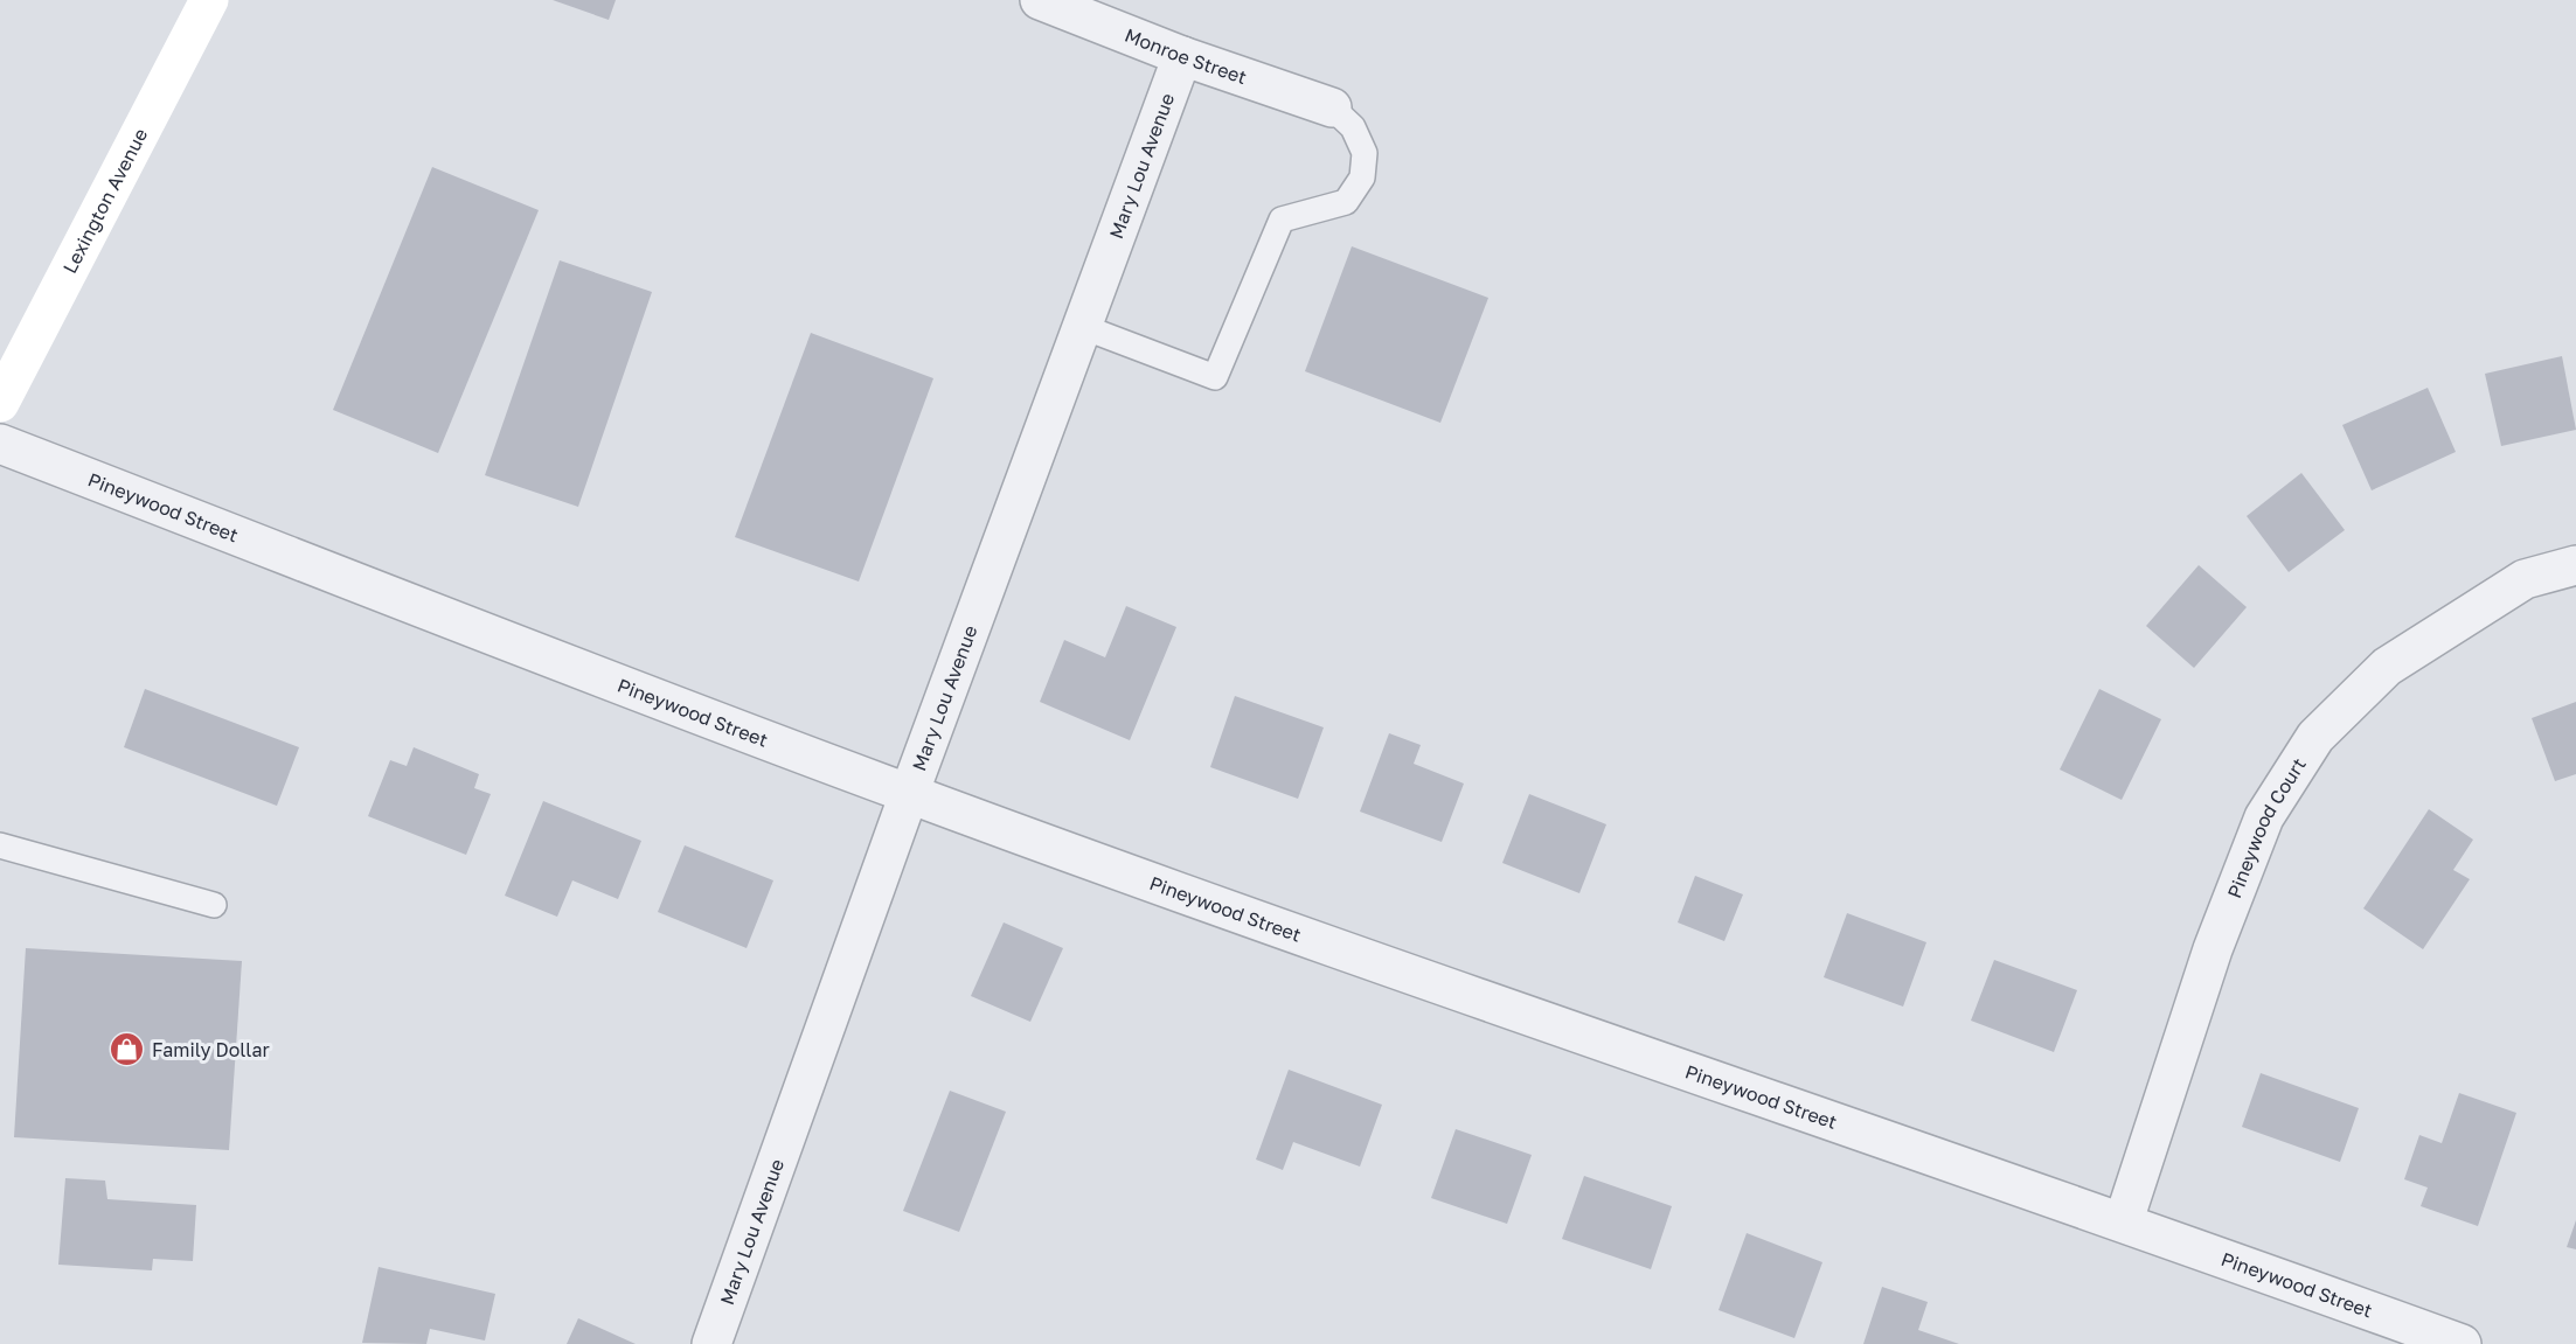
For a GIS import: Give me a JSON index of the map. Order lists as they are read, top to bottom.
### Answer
{
  "streets": {
    "main road": ["Lexington Avenue"],
    "street": [
      "Monroe Street",
      "Mary Lou Avenue",
      "Pineywood Street",
      "Pineywood Court"
    ]
  },
  "crossings": [
    ["Monroe Street", "Mary Lou Avenue"],
    ["Mary Lou Avenue", "Pineywood Street"],
    ["Pineywood Street", "Pineywood Court"]
  ],
  "places": {
    "shop": ["Family Dollar"]
  }
}
